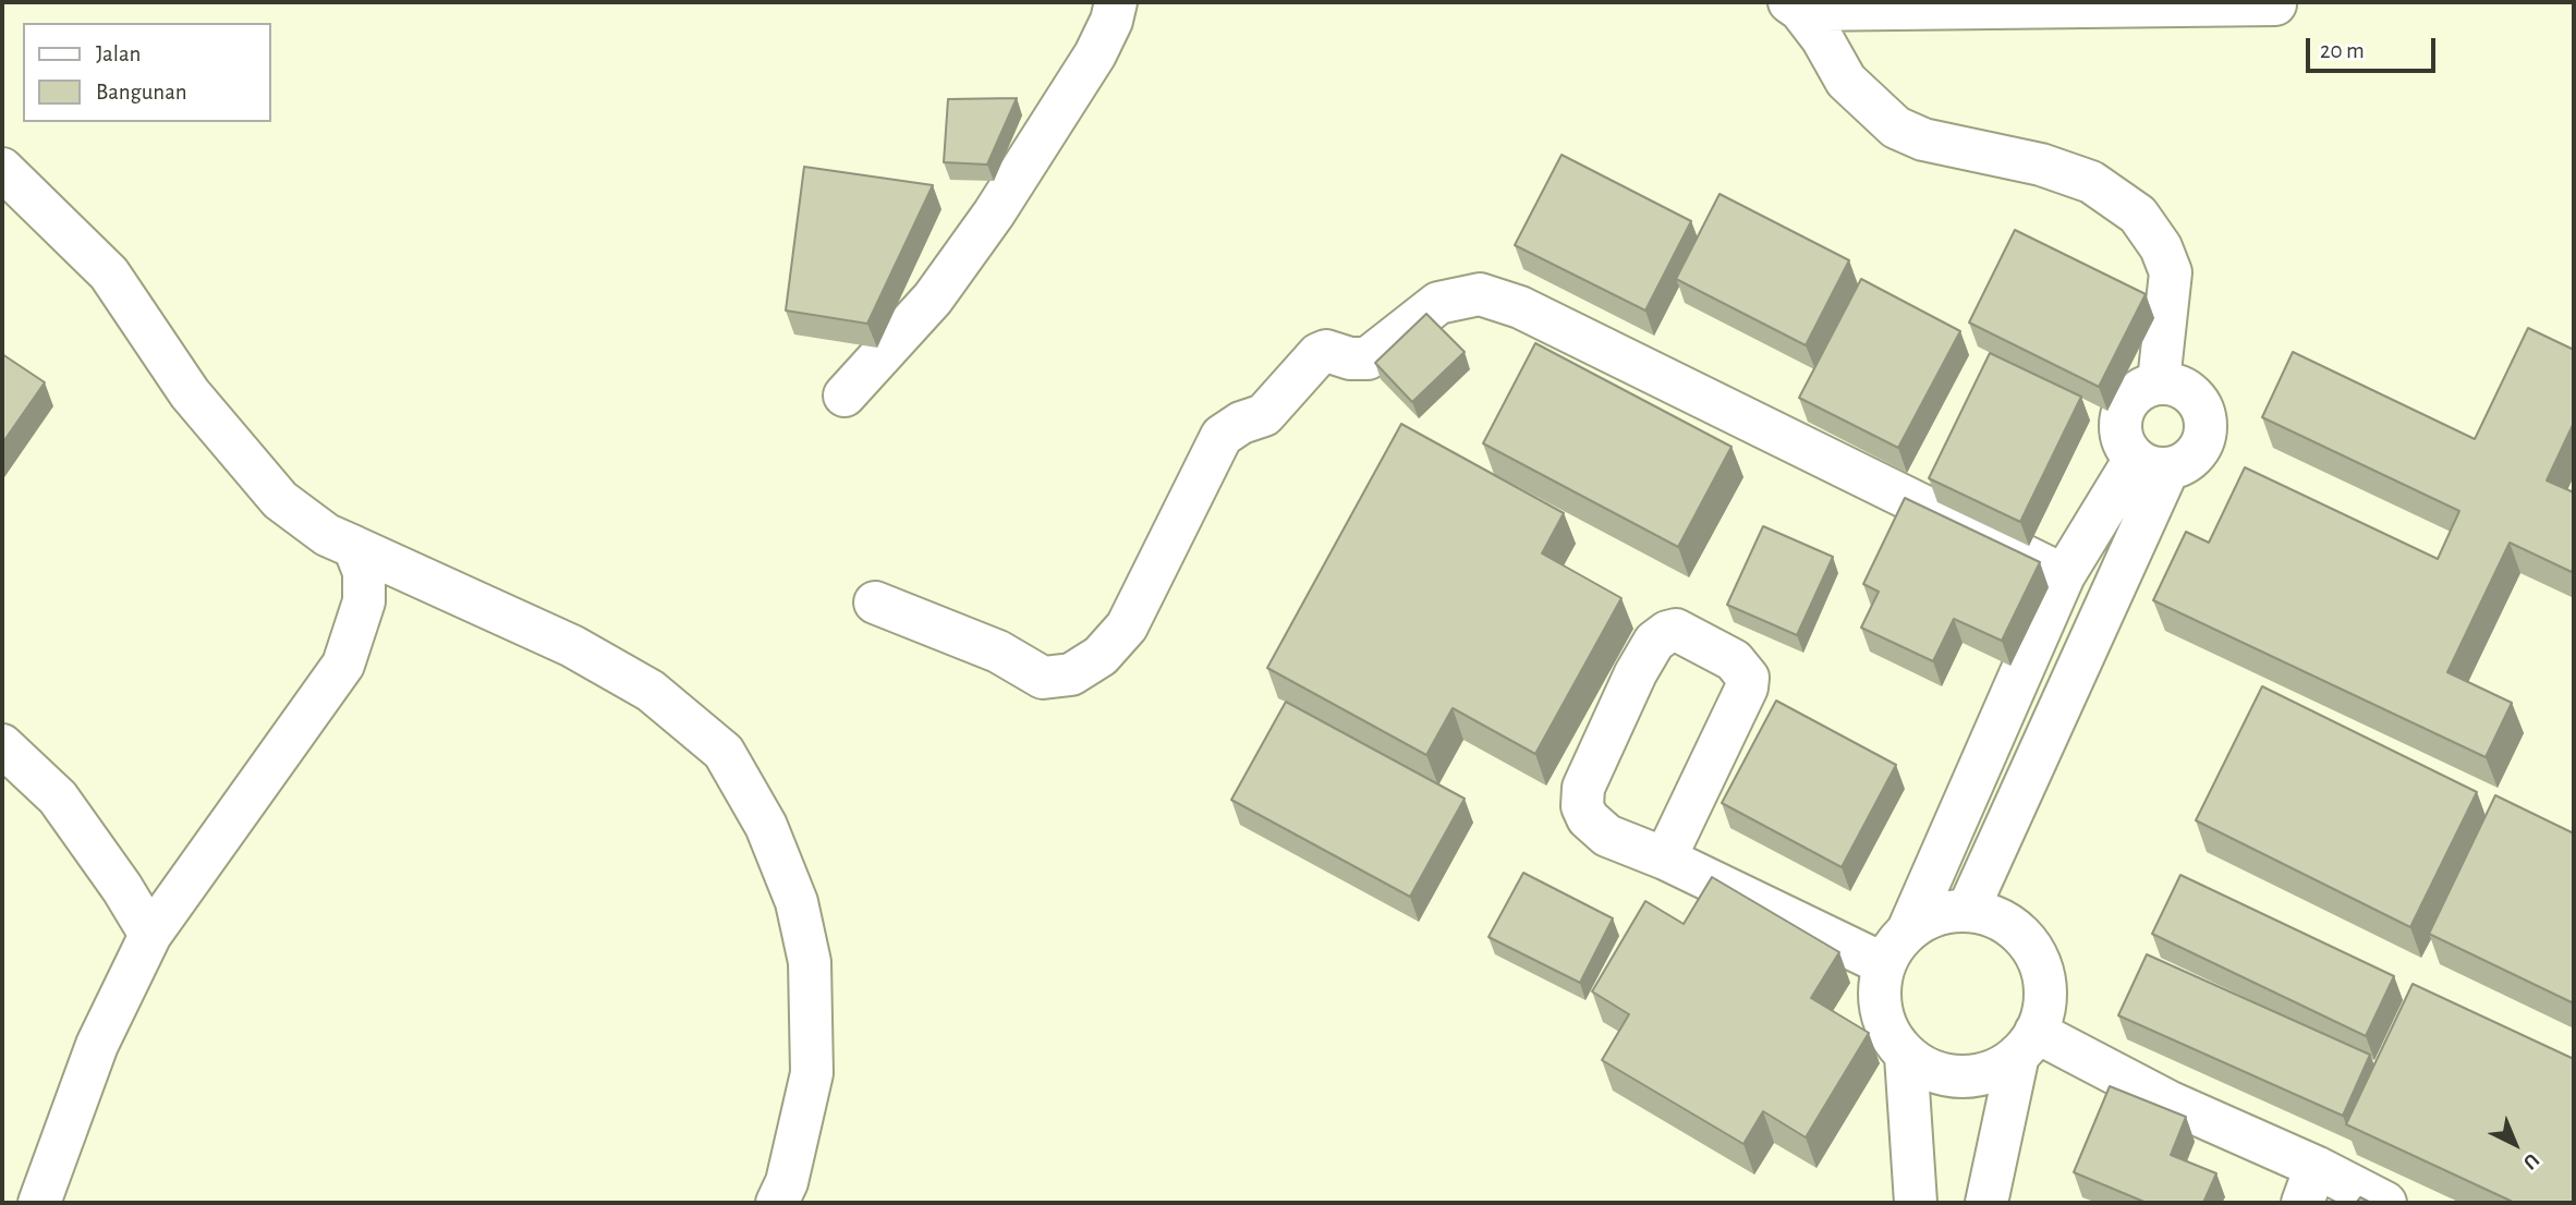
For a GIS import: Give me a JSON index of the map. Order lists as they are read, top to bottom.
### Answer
{
  "legend": ["Jalan", "Bangunan"],
  "scale_bar": "20 m",
  "north": "bottom right"
}
